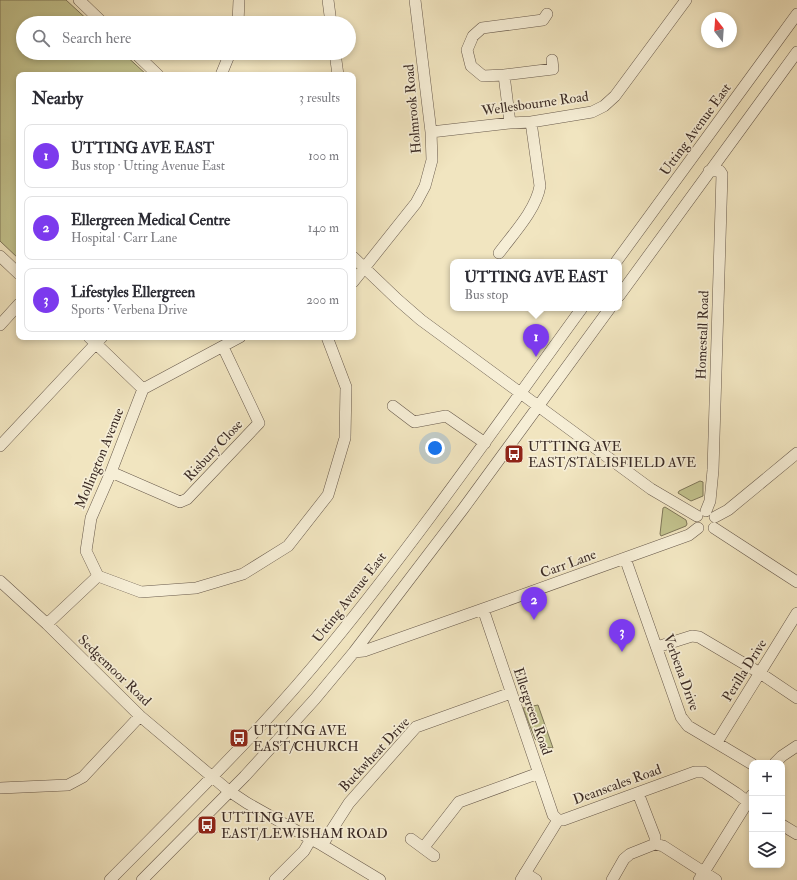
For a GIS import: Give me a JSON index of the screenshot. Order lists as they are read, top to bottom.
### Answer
{
  "streets": {
    "street": [
      "Wellesbourne Road",
      "Holmrook Road",
      "Utting Avenue East",
      "Homestall Road",
      "Risbury Close",
      "Mollington Avenue",
      "Carr Lane",
      "Sedgemoor Road",
      "Perilla Drive",
      "Verbena Drive",
      "Ellergreen Road",
      "Buckwheat Drive",
      "Deanscales Road"
    ]
  },
  "crossings": [
    ["Wellesbourne Road", "Holmrook Road"],
    ["Utting Avenue East", "Sedgemoor Road"],
    ["Risbury Close", "Mollington Avenue"],
    ["Carr Lane", "Verbena Drive"],
    ["Carr Lane", "Ellergreen Road"],
    ["Sedgemoor Road", "Buckwheat Drive"],
    ["Perilla Drive", "Verbena Drive"],
    ["Ellergreen Road", "Buckwheat Drive"],
    ["Ellergreen Road", "Deanscales Road"]
  ],
  "places": {
    "bus stop": ["UTTING AVE EAST/STALISFIELD AVE", "UTTING AVE EAST/CHURCH", "UTTING AVE EAST/LEWISHAM ROAD"]
  },
  "north": "top",
  "page": {
    "search": "Search here",
    "heading": ["Nearby", "3 results"],
    "list": [
      {
        "mark": "1",
        "name": "UTTING AVE EAST",
        "note": "Bus stop · Utting Avenue East",
        "value": "100 m"
      },
      {
        "mark": "2",
        "name": "Ellergreen Medical Centre",
        "note": "Hospital · Carr Lane",
        "value": "140 m"
      },
      {
        "mark": "3",
        "name": "Lifestyles Ellergreen",
        "note": "Sports · Verbena Drive",
        "value": "200 m"
      }
    ],
    "popup": ["UTTING AVE EAST", "Bus stop"],
    "pins": ["1", "2", "3"],
    "map_buttons": ["+", "−"]
  }
}
